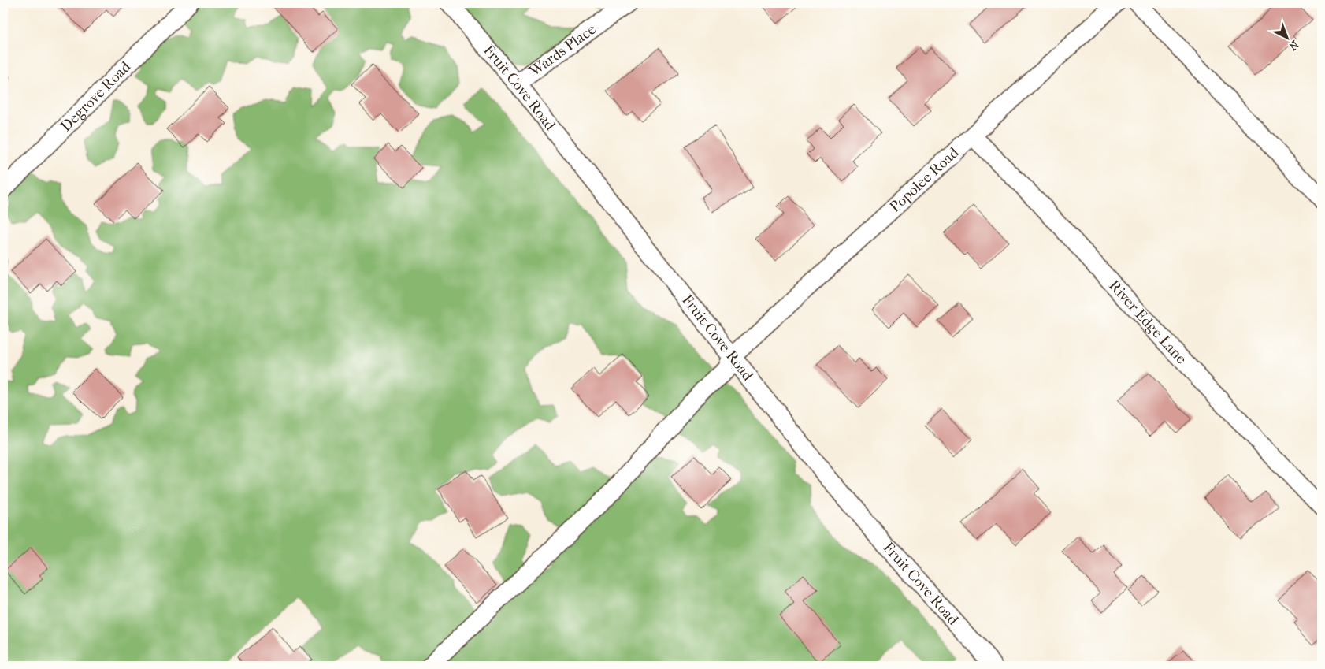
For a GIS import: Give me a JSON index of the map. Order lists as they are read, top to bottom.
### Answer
{
  "streets": {
    "street": [
      "Wards Place",
      "Fruit Cove Road",
      "Degrove Road",
      "Popolee Road",
      "River Edge Lane"
    ]
  },
  "crossings": [
    ["Wards Place", "Fruit Cove Road"],
    ["Fruit Cove Road", "Popolee Road"],
    ["Popolee Road", "River Edge Lane"]
  ],
  "north": "bottom right"
}
